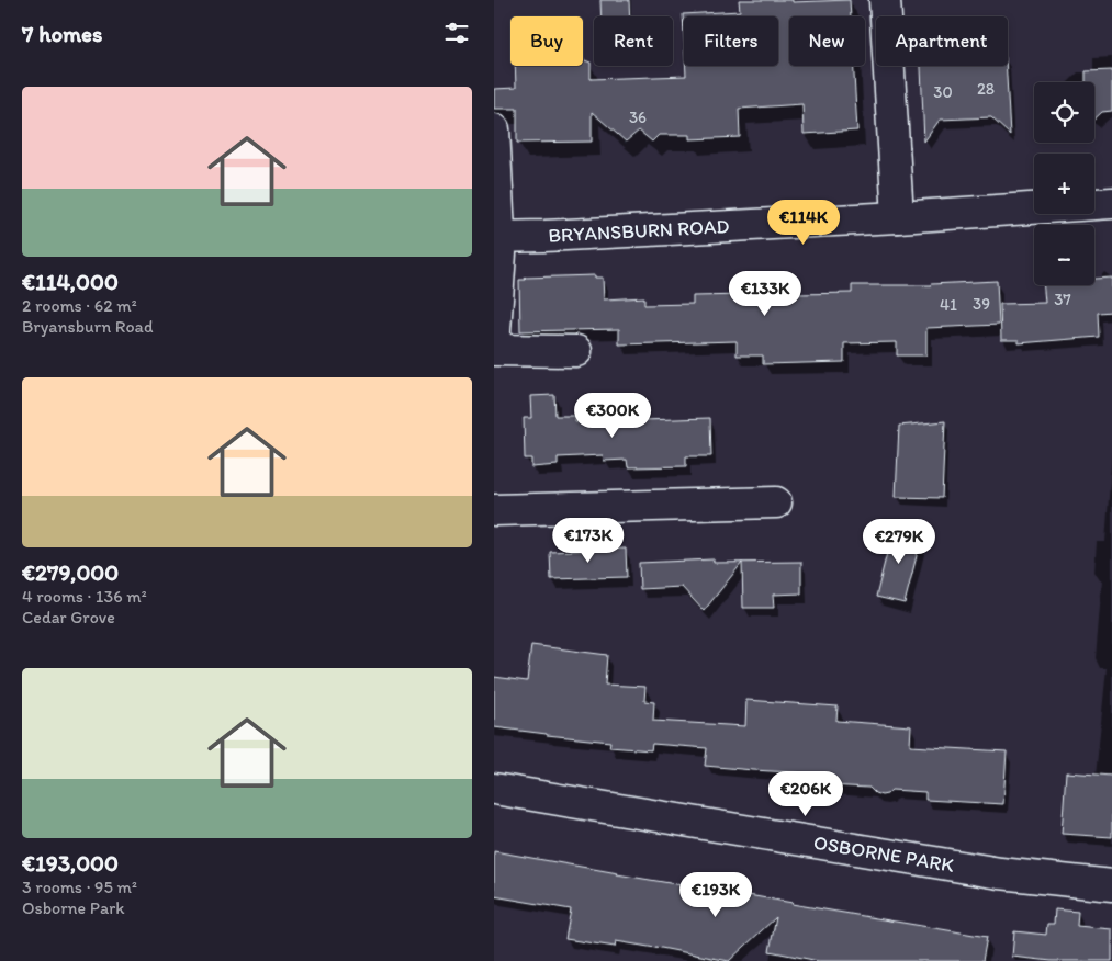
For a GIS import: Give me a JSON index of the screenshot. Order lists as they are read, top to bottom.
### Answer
{
  "streets": {
    "street": ["BRYANSBURN ROAD", "OSBORNE PARK"]
  },
  "house_numbers": [
    "28",
    "30",
    "36",
    "37",
    "39",
    "41"
  ],
  "page": {
    "heading": "7 homes",
    "chip": [
      "Buy",
      "Rent",
      "Filters",
      "New",
      "Apartment"
    ],
    "list": [
      {
        "name": "€114,000",
        "note": "2 rooms · 62 m² · Bryansburn Road"
      },
      {
        "name": "€279,000",
        "note": "4 rooms · 136 m² · Cedar Grove"
      },
      {
        "name": "€193,000",
        "note": "3 rooms · 95 m² · Osborne Park"
      }
    ],
    "map_buttons": ["+", "−"],
    "price": [
      "€114K",
      "€133K",
      "€300K",
      "€173K",
      "€279K",
      "€206K",
      "€193K"
    ]
  }
}
